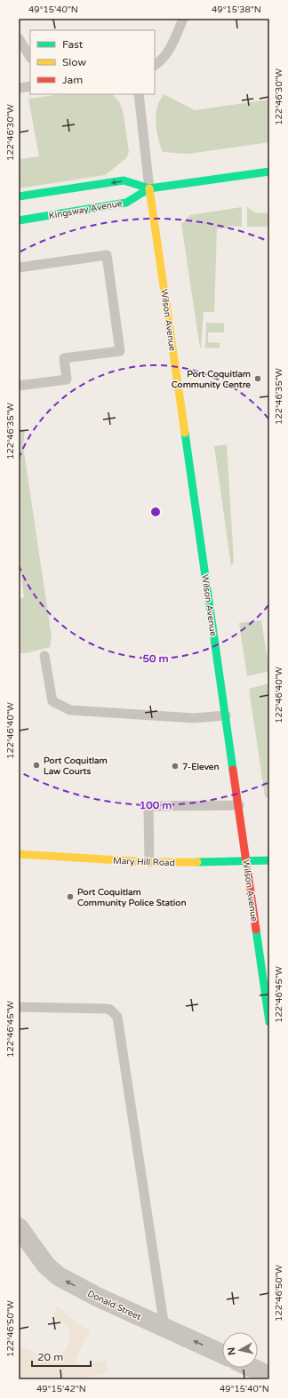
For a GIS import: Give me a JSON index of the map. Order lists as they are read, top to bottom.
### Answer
{
  "streets": {
    "street": [
      "Kingsway Avenue",
      "Wilson Avenue",
      "Mary Hill Road",
      "Donald Street"
    ]
  },
  "crossings": [
    ["Kingsway Avenue", "Wilson Avenue"],
    ["Wilson Avenue", "Mary Hill Road"]
  ],
  "one_way": ["Donald Street"],
  "places": [
    "Port Coquitlam Community Centre",
    "Port Coquitlam Law Courts",
    "7-Eleven",
    "Port Coquitlam Community Police Station"
  ],
  "legend": ["Fast", "Slow", "Jam"],
  "scale_bar": "20 m",
  "north": "left",
  "coordinates": [
    "49°15'40\"N",
    "49°15'38\"N",
    "122°46'30\"W",
    "122°46'35\"W",
    "122°46'40\"W",
    "122°46'45\"W",
    "122°46'50\"W",
    "49°15'42\"N"
  ],
  "rings": ["50 m", "100 m"]
}
